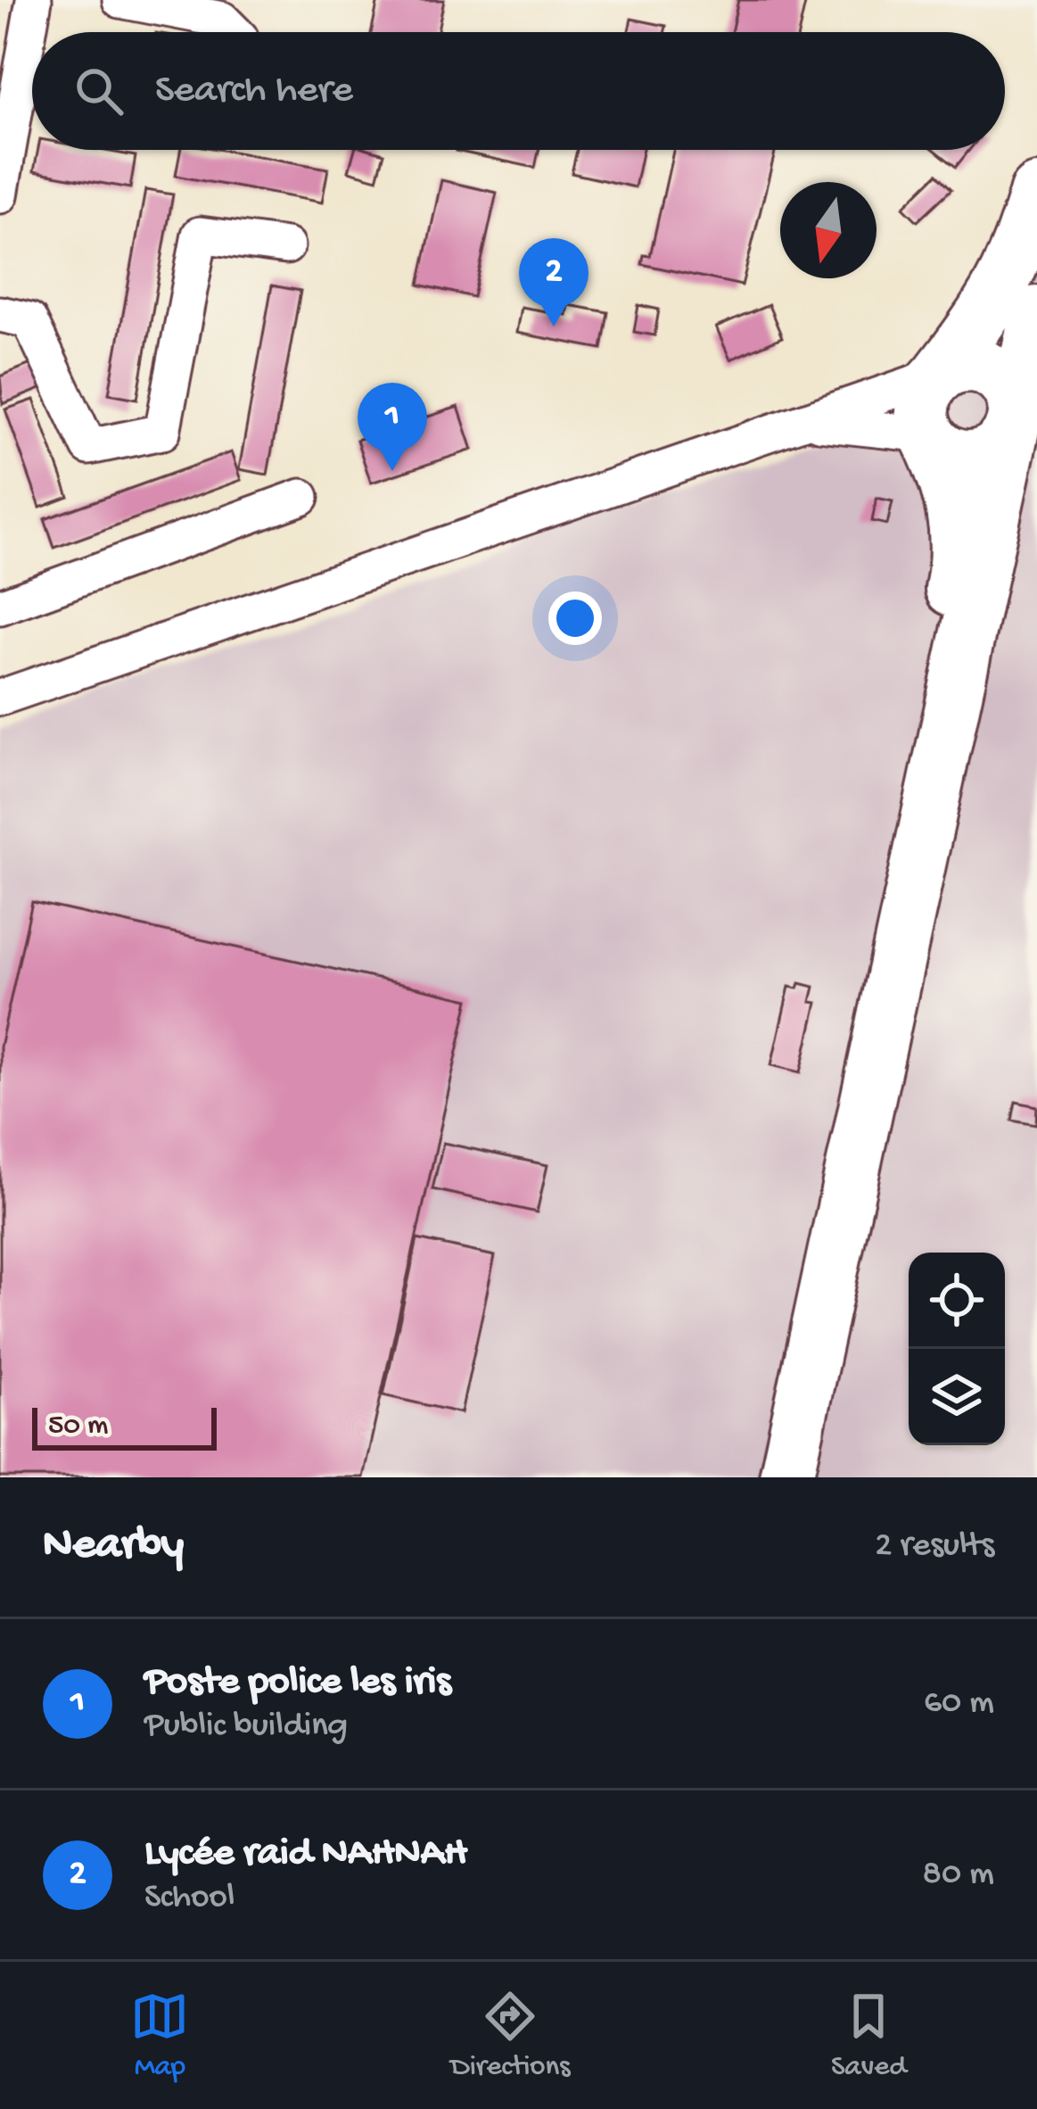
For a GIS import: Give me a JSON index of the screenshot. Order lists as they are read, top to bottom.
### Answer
{
  "scale_bar": "50 m",
  "north": "bottom",
  "page": {
    "search": "Search here",
    "pins": ["2", "1"],
    "scale": "50 m",
    "heading": ["Nearby", "2 results"],
    "list": [
      {
        "mark": "1",
        "name": "Poste police les iris",
        "note": "Public building",
        "value": "60 m"
      },
      {
        "mark": "2",
        "name": "Lycée raid NAHNAH",
        "note": "School",
        "value": "80 m"
      }
    ],
    "nav": ["Map", "Directions", "Saved"]
  }
}
